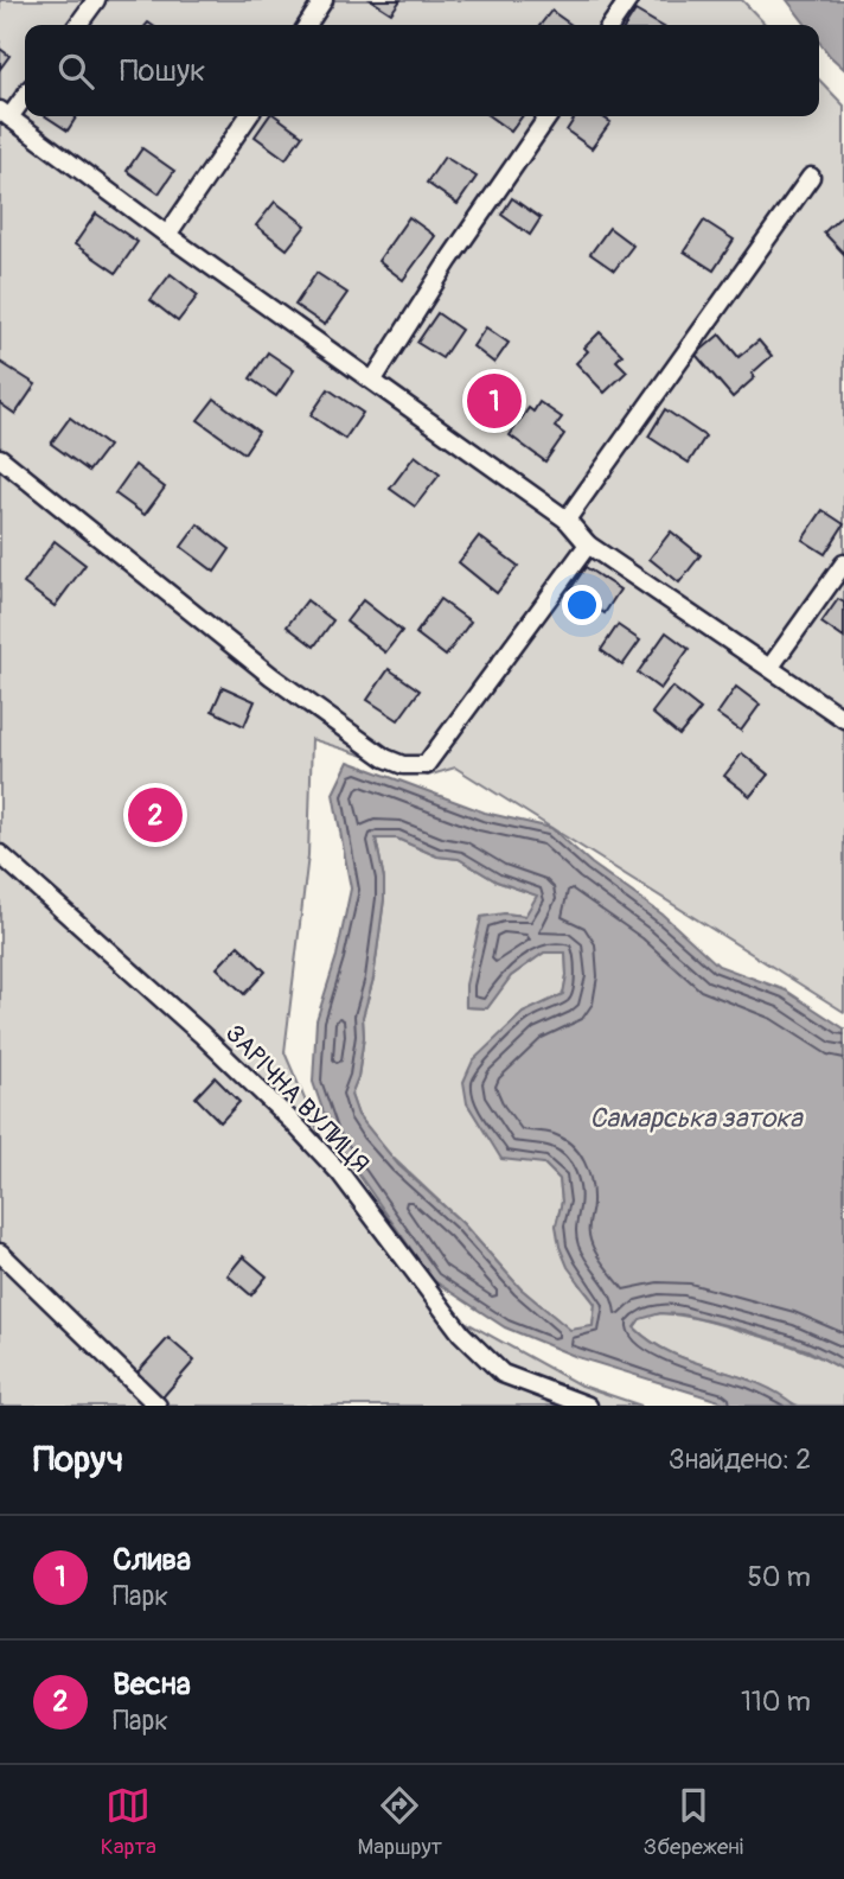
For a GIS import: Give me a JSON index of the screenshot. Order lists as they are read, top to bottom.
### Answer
{
  "streets": {
    "lane": ["ЗАРІЧНА ВУЛИЦЯ"]
  },
  "water": ["Самарська затока"],
  "page": {
    "search": "Пошук",
    "pins": ["1", "2"],
    "heading": ["Поруч", "Знайдено: 2"],
    "list": [
      {
        "mark": "1",
        "name": "Слива",
        "note": "Парк",
        "value": "50 m"
      },
      {
        "mark": "2",
        "name": "Весна",
        "note": "Парк",
        "value": "110 m"
      }
    ],
    "nav": ["Карта", "Маршрут", "Збережені"]
  }
}
